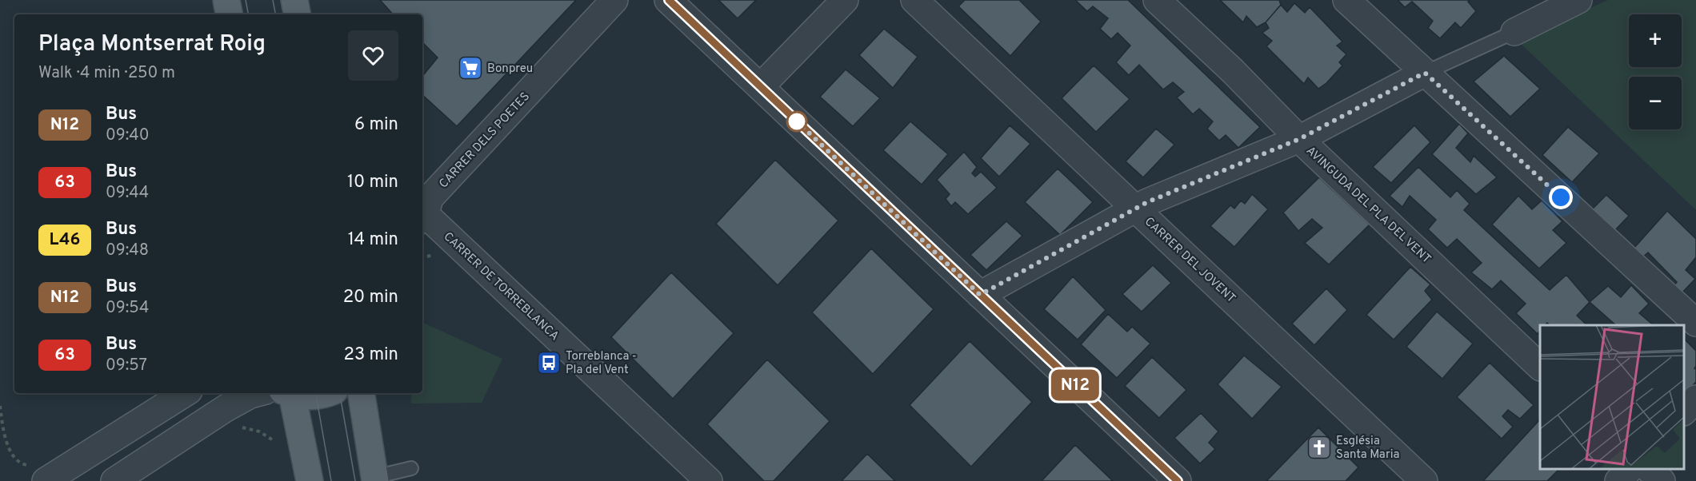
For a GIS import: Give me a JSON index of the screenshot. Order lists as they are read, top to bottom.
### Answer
{
  "streets": {
    "street": [
      "CARRER DELS POETES",
      "AVINGUDA DEL PLA DEL VENT",
      "CARRER DEL JOVENT",
      "CARRER DE TORREBLANCA"
    ]
  },
  "places": {
    "supermarket": ["Bonpreu"],
    "bus stop": ["Torreblanca - Pla del Vent"],
    "church": ["Església Santa Maria"]
  },
  "lines": ["bus line N12"],
  "page": {
    "on_map": "N12",
    "map_buttons": ["+", "−"],
    "heading": ["Plaça Montserrat Roig", "Walk · 4 min · 250 m"],
    "list": [
      {
        "mark": "N12",
        "name": "Bus",
        "note": "09:40",
        "value": "6 min"
      },
      {
        "mark": "63",
        "name": "Bus",
        "note": "09:44",
        "value": "10 min"
      },
      {
        "mark": "L46",
        "name": "Bus",
        "note": "09:48",
        "value": "14 min"
      },
      {
        "mark": "N12",
        "name": "Bus",
        "note": "09:54",
        "value": "20 min"
      },
      {
        "mark": "63",
        "name": "Bus",
        "note": "09:57",
        "value": "23 min"
      }
    ]
  }
}
